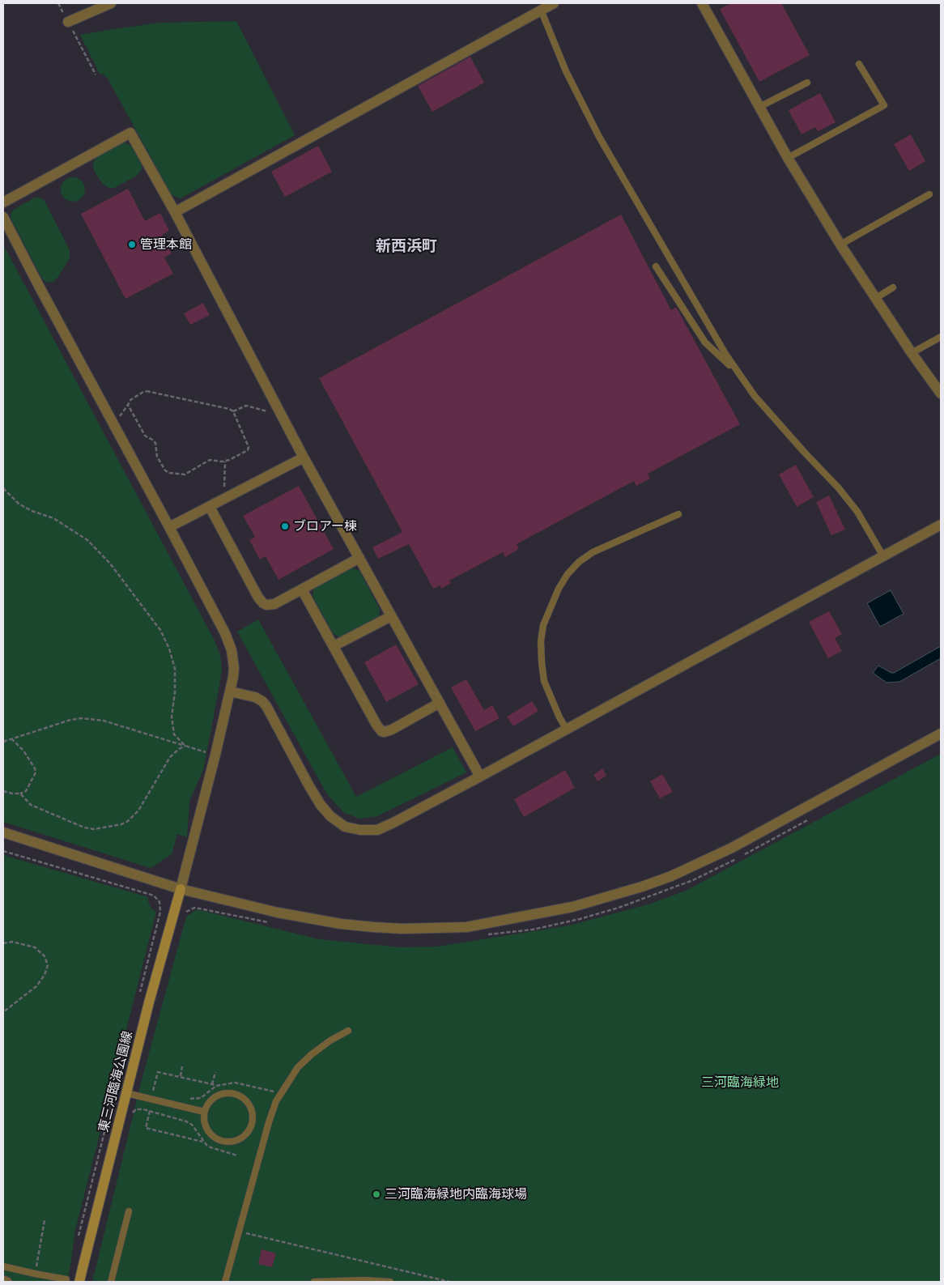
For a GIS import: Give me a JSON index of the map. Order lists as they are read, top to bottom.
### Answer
{
  "streets": {
    "main road": ["東三河臨海公園線"]
  },
  "districts": ["新西浜町"],
  "parks": ["三河臨海緑地"],
  "places": ["管理本館", "ブロアー棟", "三河臨海緑地内臨海球場"]
}
